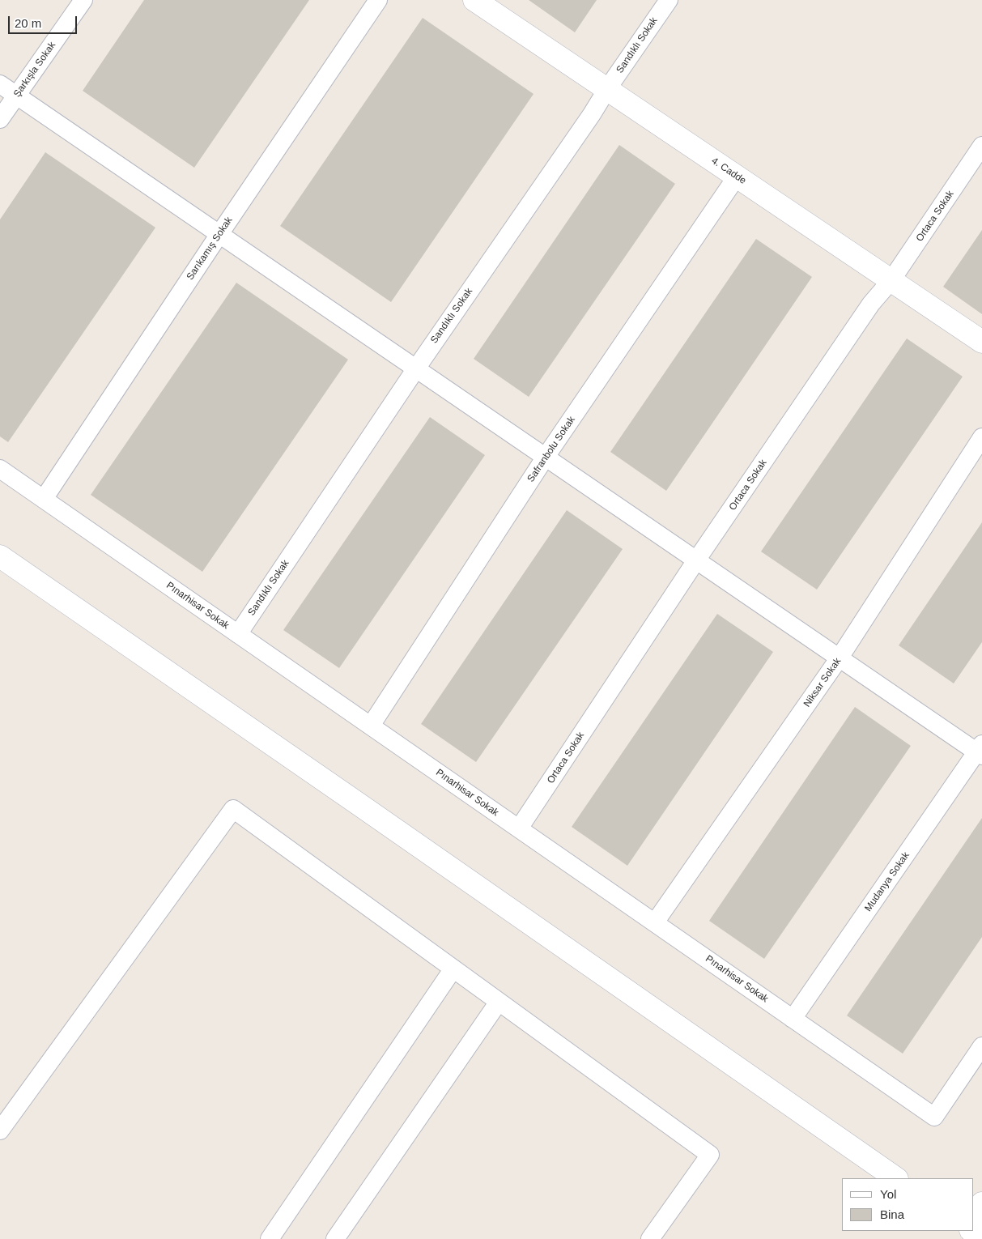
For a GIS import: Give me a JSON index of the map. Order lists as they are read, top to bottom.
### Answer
{
  "streets": {
    "street": [
      "Sandıklı Sokak",
      "Şarkışla Sokak",
      "4. Cadde",
      "Ortaca Sokak",
      "Sarıkamış Sokak",
      "Safranbolu Sokak",
      "Pınarhisar Sokak",
      "Niksar Sokak",
      "Mudanya Sokak"
    ]
  },
  "crossings": [
    ["Sandıklı Sokak", "4. Cadde"],
    ["Sandıklı Sokak", "Pınarhisar Sokak"],
    ["4. Cadde", "Ortaca Sokak"],
    ["4. Cadde", "Safranbolu Sokak"],
    ["Ortaca Sokak", "Pınarhisar Sokak"],
    ["Sarıkamış Sokak", "Pınarhisar Sokak"],
    ["Safranbolu Sokak", "Pınarhisar Sokak"],
    ["Pınarhisar Sokak", "Niksar Sokak"],
    ["Pınarhisar Sokak", "Mudanya Sokak"]
  ],
  "legend": ["Yol", "Bina"],
  "scale_bar": "20 m"
}
